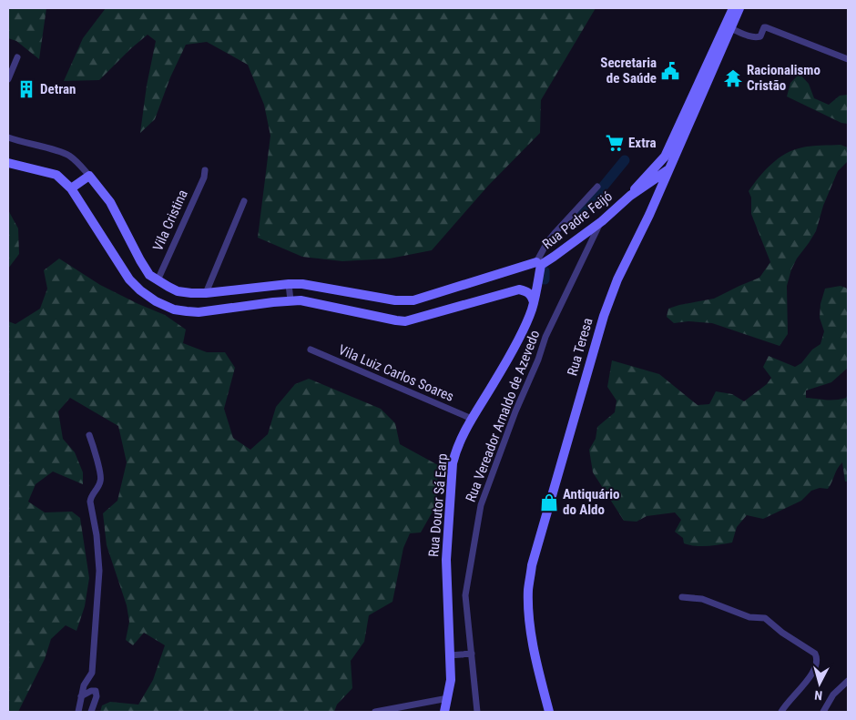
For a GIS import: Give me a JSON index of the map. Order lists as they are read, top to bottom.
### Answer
{
  "streets": {
    "main road": ["Rua Padre Feijó", "Rua Teresa", "Rua Doutor Sá Earp"],
    "street": ["Vila Cristina", "Vila Luiz Carlos Soares", "Rua Vereador Arnaldo de Azevedo"]
  },
  "crossings": [
    ["Vila Cristina", "Rua Padre Feijó"],
    ["Rua Padre Feijó", "Rua Teresa"],
    ["Rua Padre Feijó", "Rua Vereador Arnaldo de Azevedo"],
    ["Rua Padre Feijó", "Rua Doutor Sá Earp"],
    ["Vila Luiz Carlos Soares", "Rua Doutor Sá Earp"]
  ],
  "places": {
    "public building": ["Secretaria de Saúde"],
    "temple": ["Racionalismo Cristão"],
    "building": ["Detran"],
    "supermarket": ["Extra"],
    "shop": ["Antiquário do Aldo"]
  },
  "north": "bottom"
}
